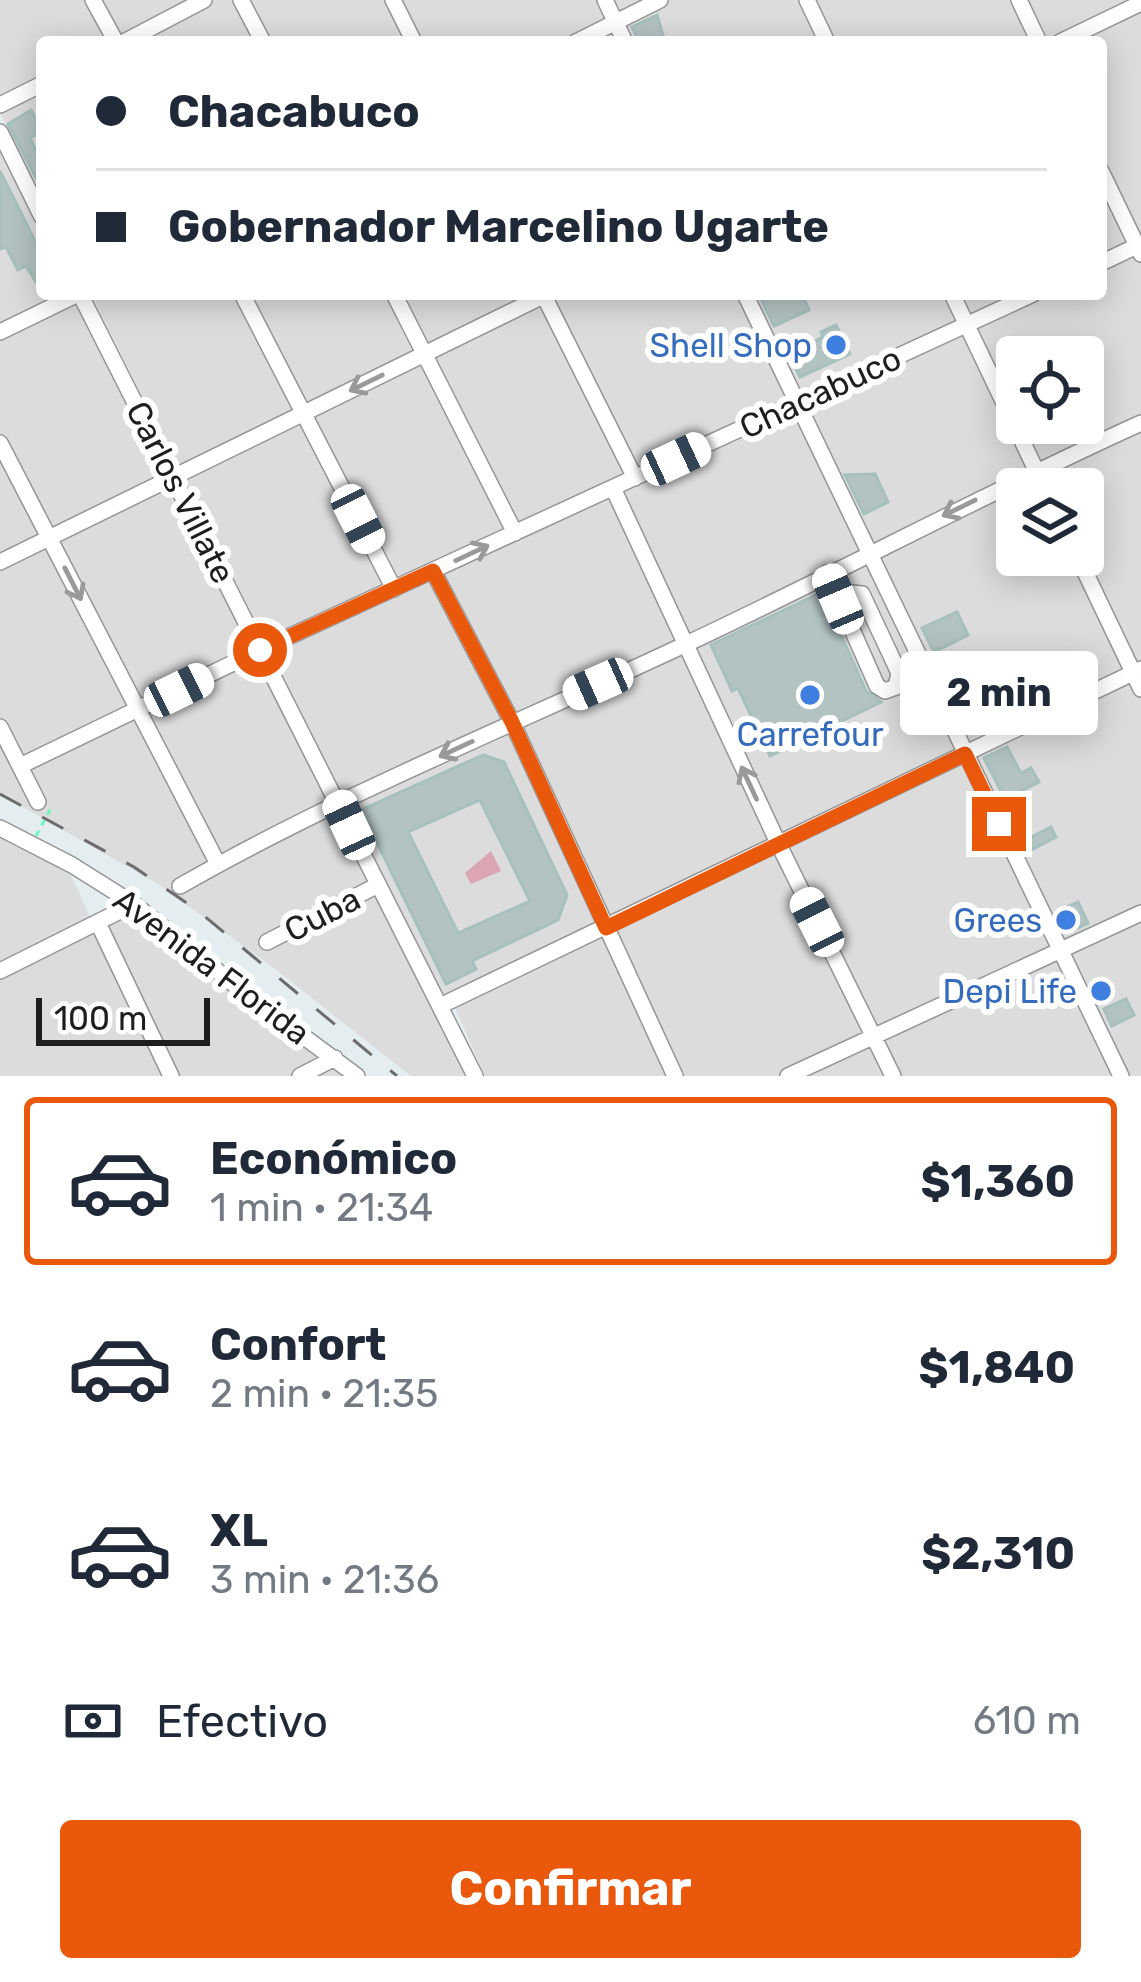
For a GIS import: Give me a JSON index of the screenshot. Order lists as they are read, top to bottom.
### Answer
{
  "streets": {
    "street": [
      "Chacabuco",
      "Carlos Villate",
      "Cuba",
      "Avenida Florida"
    ]
  },
  "crossings": [
    ["Chacabuco", "Carlos Villate"],
    ["Carlos Villate", "Cuba"]
  ],
  "places": [
    "Shell Shop",
    "Carrefour",
    "Grees",
    "Depi Life"
  ],
  "scale_bar": "100 m",
  "page": {
    "banner": ["Chacabuco", "Gobernador Marcelino Ugarte"],
    "bubble": "2 min",
    "scale": "100 m",
    "list": [
      {
        "name": "Económico",
        "note": "1 min · 21:34",
        "value": "$1,360"
      },
      {
        "name": "Confort",
        "note": "2 min · 21:35",
        "value": "$1,840"
      },
      {
        "name": "XL",
        "note": "3 min · 21:36",
        "value": "$2,310"
      }
    ],
    "pay": ["Efectivo", "610 m"],
    "buttons": "Confirmar"
  }
}
